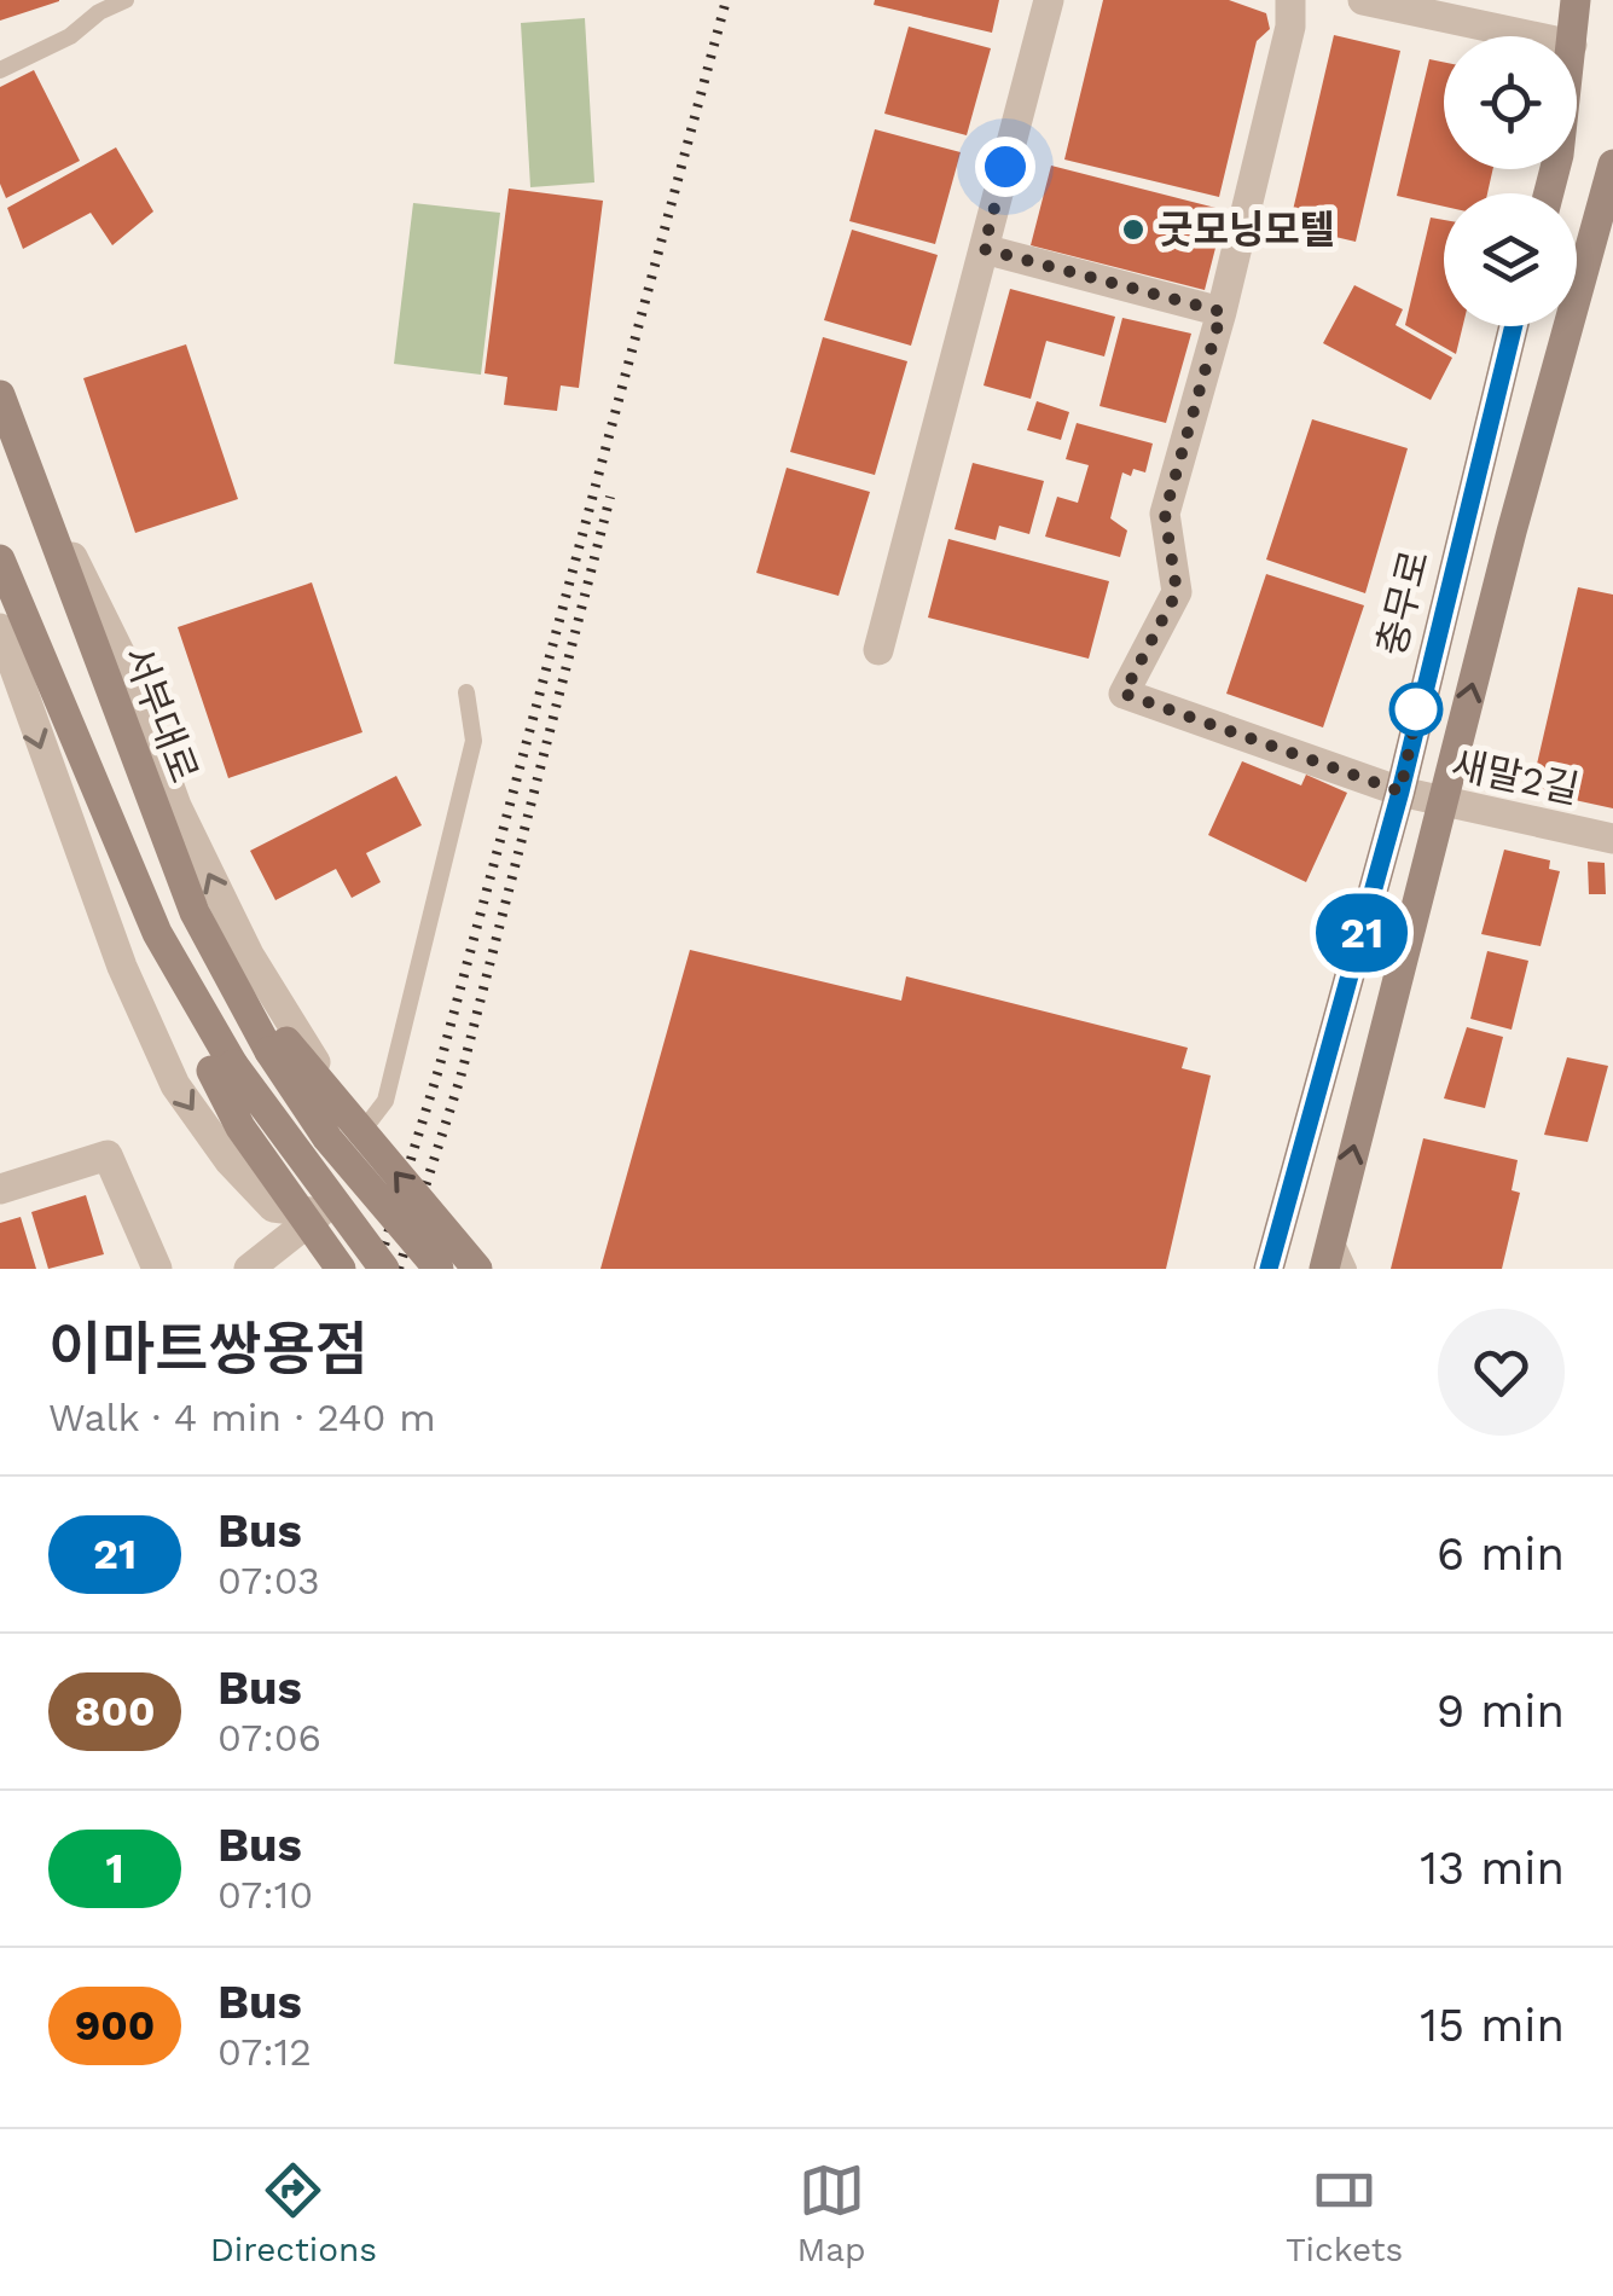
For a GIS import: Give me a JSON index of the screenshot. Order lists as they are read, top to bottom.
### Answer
{
  "streets": {
    "main road": ["충무로", "서부대로"],
    "street": ["새말2길"]
  },
  "crossings": [
    ["충무로", "새말2길"]
  ],
  "places": ["굿모닝모텔"],
  "lines": ["bus line 21"],
  "page": {
    "on_map": "21",
    "heading": ["이마트쌍용점", "Walk · 4 min · 240 m"],
    "list": [
      {
        "mark": "21",
        "name": "Bus",
        "note": "07:03",
        "value": "6 min"
      },
      {
        "mark": "800",
        "name": "Bus",
        "note": "07:06",
        "value": "9 min"
      },
      {
        "mark": "1",
        "name": "Bus",
        "note": "07:10",
        "value": "13 min"
      },
      {
        "mark": "900",
        "name": "Bus",
        "note": "07:12",
        "value": "15 min"
      }
    ],
    "tabs": ["Directions", "Map", "Tickets"]
  }
}
